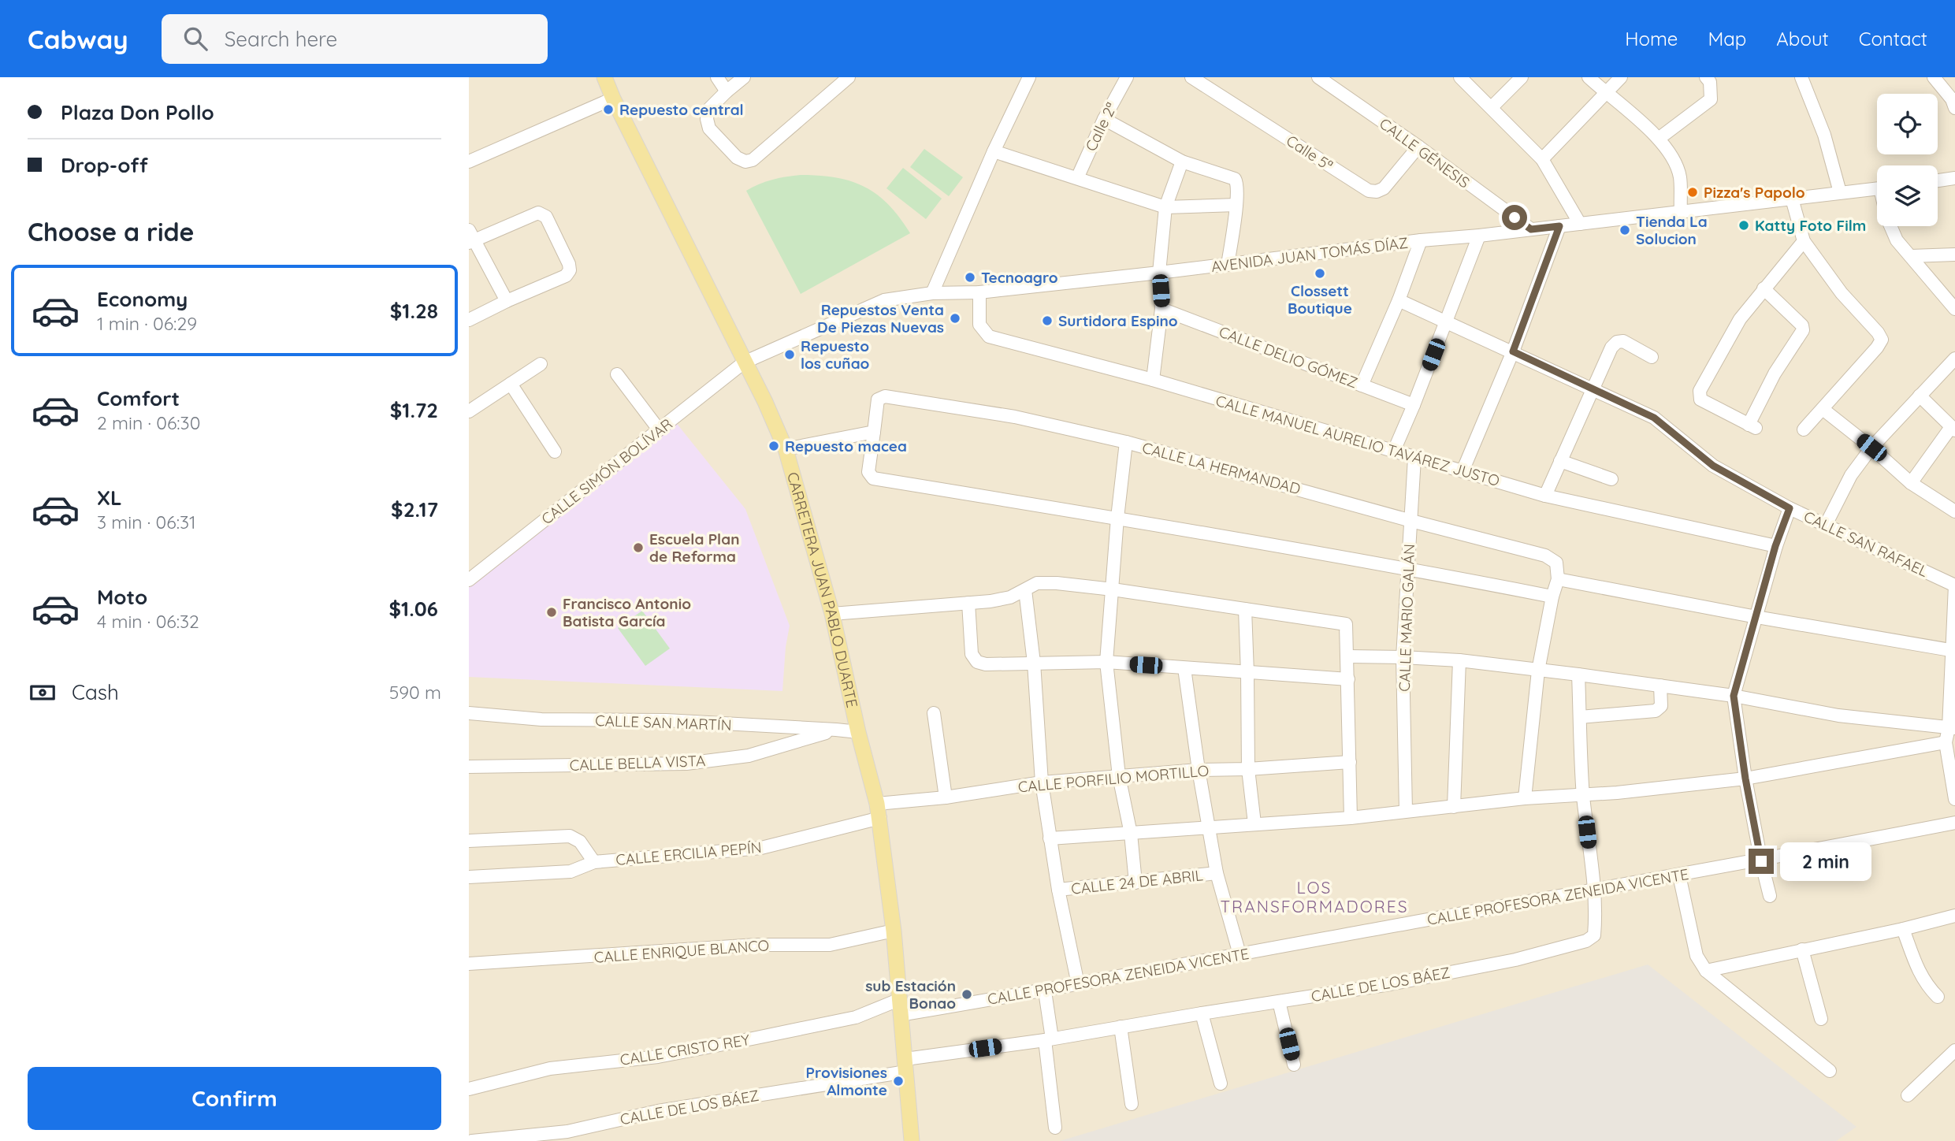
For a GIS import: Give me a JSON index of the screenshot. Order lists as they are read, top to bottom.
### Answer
{
  "streets": {
    "main road": ["CARRETERA JUAN PABLO DUARTE"],
    "street": [
      "Calle 2ª",
      "Calle 5ª",
      "CALLE GÉNESIS",
      "AVENIDA JUAN TOMÁS DÍAZ",
      "CALLE DELIO GÓMEZ",
      "CALLE MANUEL AURELIO TAVÁREZ JUSTO",
      "CALLE LA HERMANDAD",
      "CALLE SIMÓN BOLÍVAR",
      "CALLE SAN RAFAEL",
      "CALLE MARIO GALÁN",
      "CALLE SAN MARTÍN",
      "CALLE BELLA VISTA",
      "CALLE PORFILIO MORTILLO",
      "CALLE ERCILIA PEPÍN",
      "CALLE 24 DE ABRIL",
      "CALLE PROFESORA ZENEIDA VICENTE",
      "CALLE ENRIQUE BLANCO",
      "CALLE DE LOS BÁEZ",
      "CALLE CRISTO REY"
    ]
  },
  "crossings": [
    ["Calle 5ª", "CALLE GÉNESIS"],
    ["CALLE GÉNESIS", "AVENIDA JUAN TOMÁS DÍAZ"],
    ["AVENIDA JUAN TOMÁS DÍAZ", "CALLE MANUEL AURELIO TAVÁREZ JUSTO"],
    ["AVENIDA JUAN TOMÁS DÍAZ", "CALLE SIMÓN BOLÍVAR"],
    ["AVENIDA JUAN TOMÁS DÍAZ", "CARRETERA JUAN PABLO DUARTE"],
    ["CALLE MANUEL AURELIO TAVÁREZ JUSTO", "CALLE MARIO GALÁN"],
    ["CALLE LA HERMANDAD", "CALLE MARIO GALÁN"],
    ["CALLE SIMÓN BOLÍVAR", "CARRETERA JUAN PABLO DUARTE"],
    ["CARRETERA JUAN PABLO DUARTE", "CALLE SAN MARTÍN"],
    ["CARRETERA JUAN PABLO DUARTE", "CALLE PORFILIO MORTILLO"],
    ["CARRETERA JUAN PABLO DUARTE", "CALLE ERCILIA PEPÍN"],
    ["CARRETERA JUAN PABLO DUARTE", "CALLE PROFESORA ZENEIDA VICENTE"],
    ["CARRETERA JUAN PABLO DUARTE", "CALLE ENRIQUE BLANCO"],
    ["CARRETERA JUAN PABLO DUARTE", "CALLE DE LOS BÁEZ"],
    ["CARRETERA JUAN PABLO DUARTE", "CALLE CRISTO REY"],
    ["CALLE SAN MARTÍN", "CALLE BELLA VISTA"],
    ["CALLE PORFILIO MORTILLO", "CALLE ERCILIA PEPÍN"],
    ["CALLE PROFESORA ZENEIDA VICENTE", "CALLE DE LOS BÁEZ"],
    ["CALLE PROFESORA ZENEIDA VICENTE", "CALLE CRISTO REY"]
  ],
  "districts": ["LOS TRANSFORMADORES"],
  "places": [
    "Repuesto central",
    "Pizza's Papolo",
    "Katty Foto Film",
    "Tienda La Solucion",
    "Clossett Boutique",
    "Tecnoagro",
    "Repuestos Venta De Piezas Nuevas",
    "Surtidora Espino",
    "Repuesto los cuñao",
    "Repuesto macea",
    "Escuela Plan de Reforma",
    "Francisco Antonio Batista García",
    "sub Estación Bonao",
    "Provisiones Almonte"
  ],
  "page": {
    "header": "Cabway",
    "search": "Search here",
    "nav": [
      "Home",
      "Map",
      "About",
      "Contact"
    ],
    "banner": ["Plaza Don Pollo", "Drop-off"],
    "heading": "Choose a ride",
    "list": [
      {
        "name": "Economy",
        "note": "1 min · 06:29",
        "value": "$1.28"
      },
      {
        "name": "Comfort",
        "note": "2 min · 06:30",
        "value": "$1.72"
      },
      {
        "name": "XL",
        "note": "3 min · 06:31",
        "value": "$2.17"
      },
      {
        "name": "Moto",
        "note": "4 min · 06:32",
        "value": "$1.06"
      }
    ],
    "pay": ["Cash", "590 m"],
    "bubble": "2 min",
    "buttons": "Confirm"
  }
}
